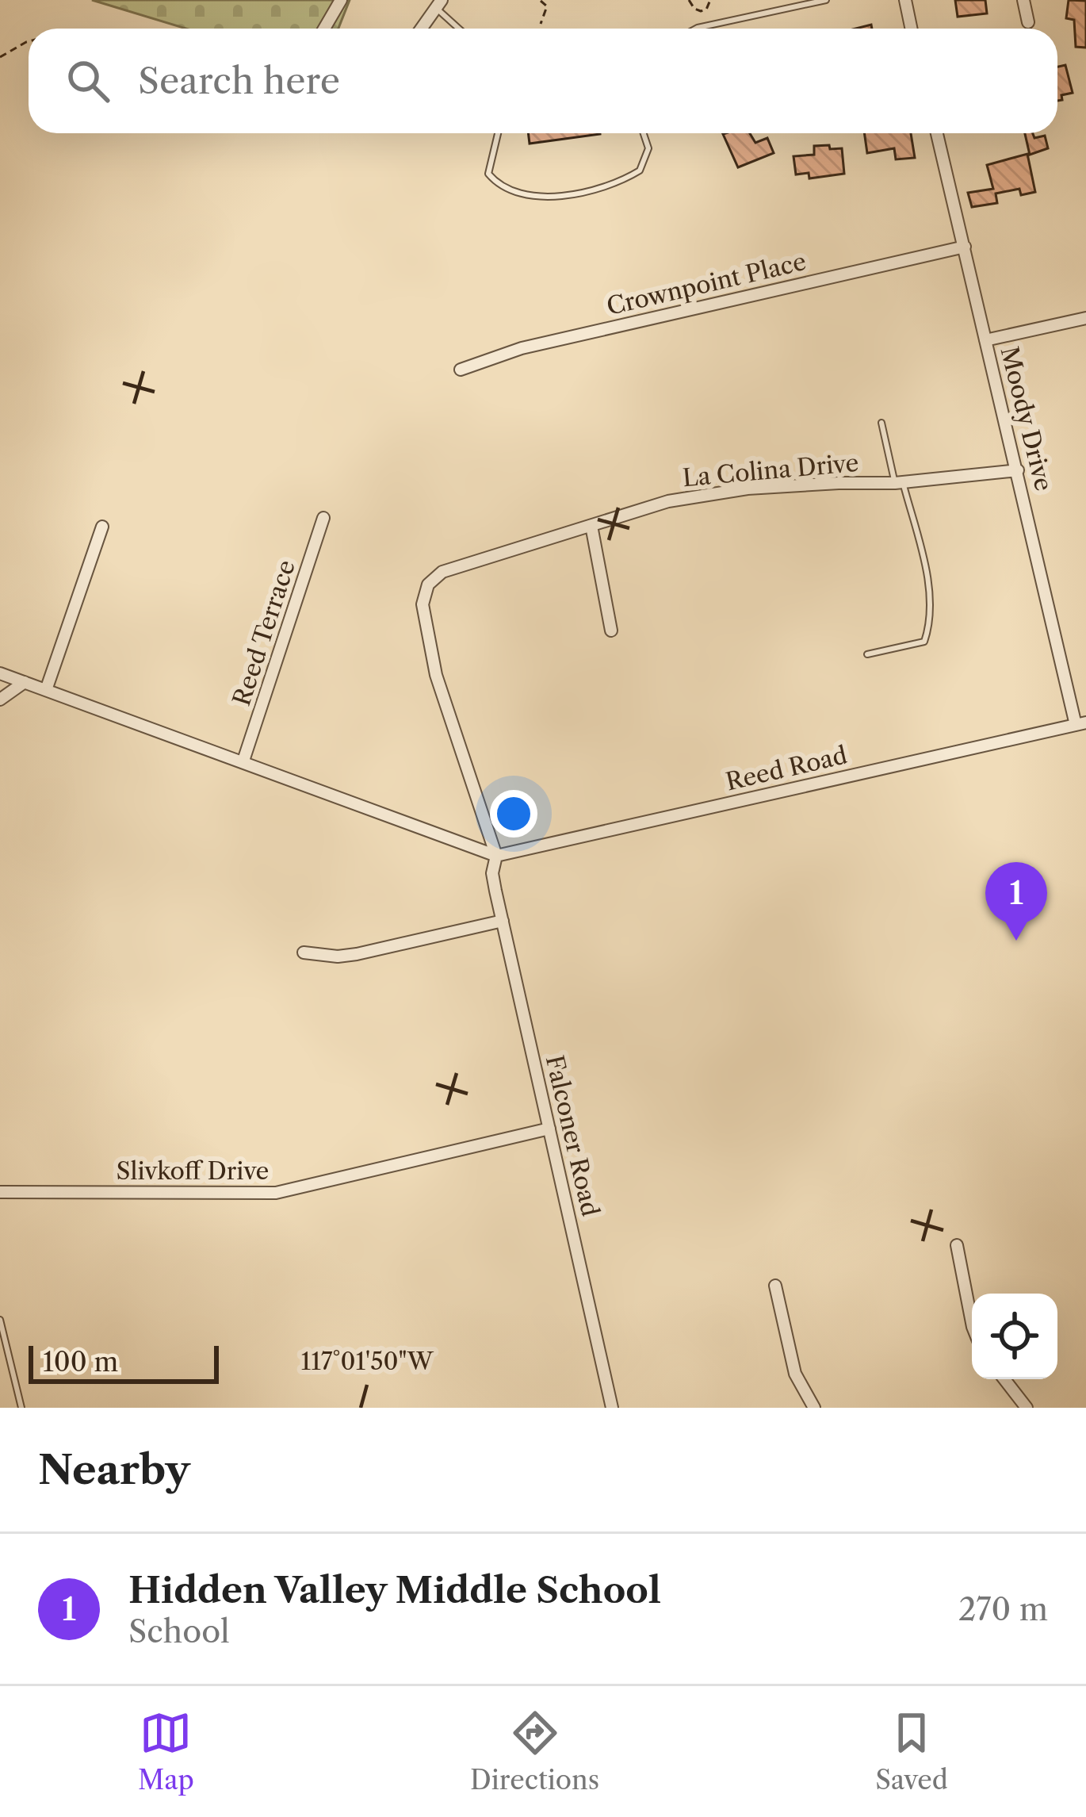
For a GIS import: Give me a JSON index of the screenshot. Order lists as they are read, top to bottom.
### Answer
{
  "streets": {
    "street": [
      "Crownpoint Place",
      "Moody Drive",
      "La Colina Drive",
      "Reed Terrace",
      "Reed Road",
      "Falconer Road",
      "Slivkoff Drive"
    ]
  },
  "crossings": [
    ["Crownpoint Place", "Moody Drive"],
    ["Moody Drive", "La Colina Drive"],
    ["Moody Drive", "Reed Road"],
    ["La Colina Drive", "Reed Road"],
    ["La Colina Drive", "Falconer Road"],
    ["Reed Road", "Falconer Road"],
    ["Falconer Road", "Slivkoff Drive"]
  ],
  "scale_bar": "100 m",
  "page": {
    "search": "Search here",
    "pins": "1",
    "scale": "100 m",
    "heading": "Nearby",
    "list": [
      {
        "mark": "1",
        "name": "Hidden Valley Middle School",
        "note": "School",
        "value": "270 m"
      }
    ],
    "nav": ["Map", "Directions", "Saved"]
  },
  "coordinates": ["117°01'50\"W"]
}
